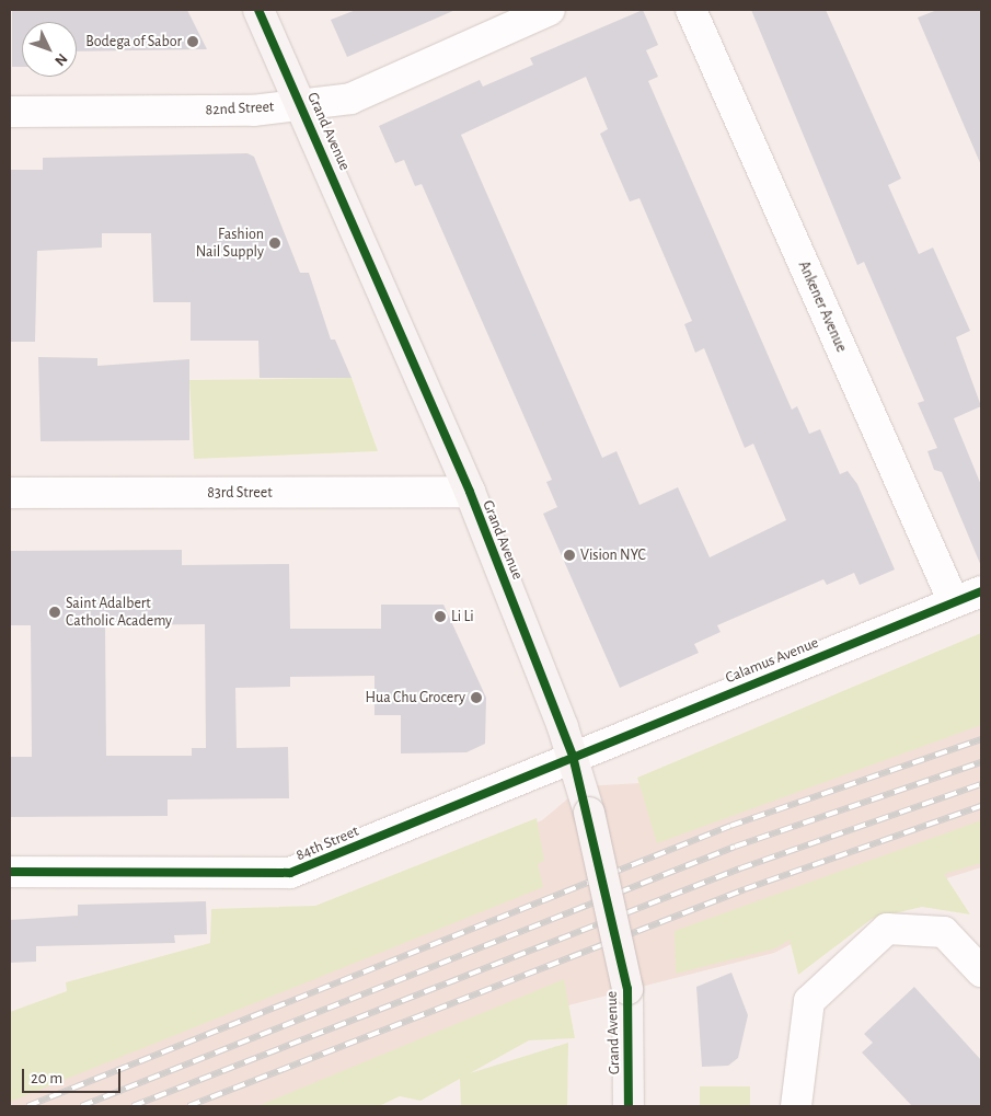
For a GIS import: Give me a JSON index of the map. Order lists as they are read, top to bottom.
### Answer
{
  "streets": {
    "main road": ["Grand Avenue"],
    "street": [
      "82nd Street",
      "Ankener Avenue",
      "83rd Street",
      "Calamus Avenue",
      "84th Street"
    ]
  },
  "crossings": [
    ["82nd Street", "Grand Avenue"],
    ["Grand Avenue", "83rd Street"],
    ["Grand Avenue", "Calamus Avenue"],
    ["Grand Avenue", "84th Street"],
    ["Ankener Avenue", "Calamus Avenue"],
    ["Calamus Avenue", "84th Street"]
  ],
  "places": [
    "Bodega of Sabor",
    "Fashion Nail Supply",
    "Vision NYC",
    "Saint Adalbert Catholic Academy",
    "Li Li",
    "Hua Chu Grocery"
  ],
  "scale_bar": "20 m",
  "north": "bottom right"
}
